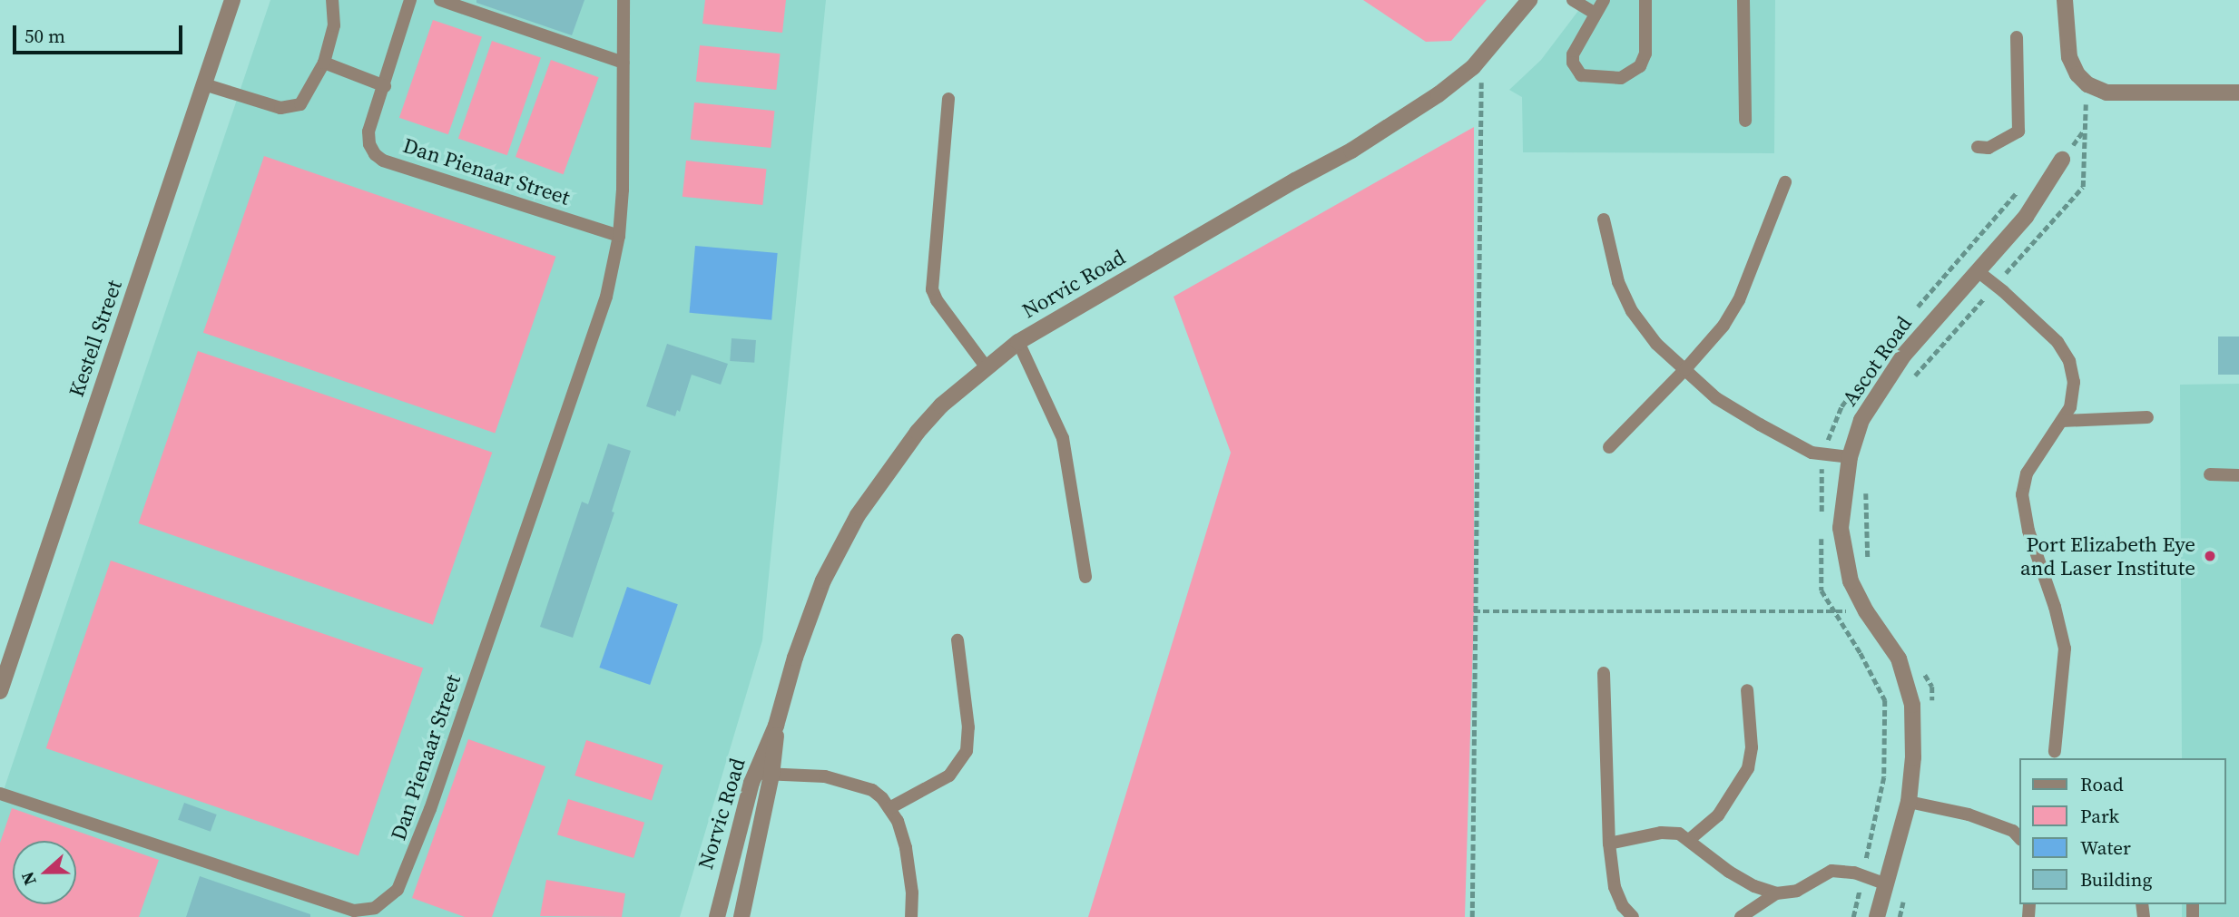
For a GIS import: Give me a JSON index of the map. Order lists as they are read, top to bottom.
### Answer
{
  "streets": {
    "street": ["Norvic Road", "Kestell Street", "Ascot Road"],
    "lane": ["Dan Pienaar Street"]
  },
  "places": ["Port Elizabeth Eye and Laser Institute"],
  "legend": [
    "Road",
    "Park",
    "Water",
    "Building"
  ],
  "scale_bar": "50 m",
  "north": "left"
}
